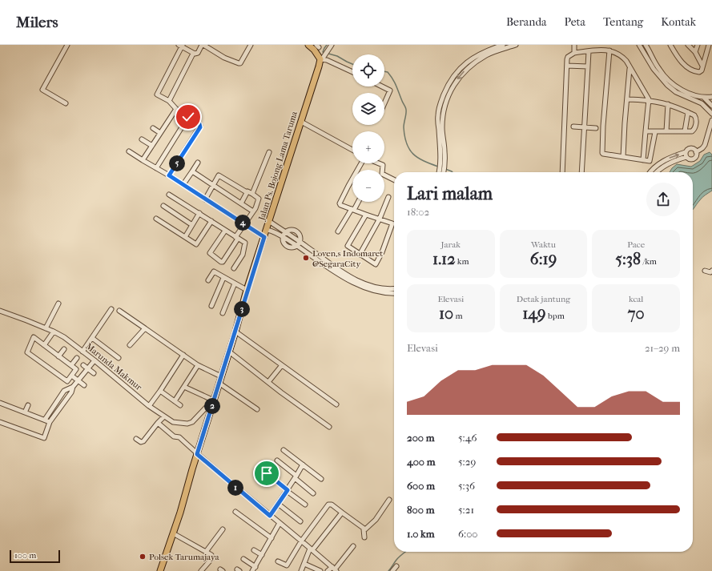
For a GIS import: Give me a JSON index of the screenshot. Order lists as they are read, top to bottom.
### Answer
{
  "streets": {
    "main road": ["Jalan Ps. Bojong Lama Taruma"],
    "street": ["Marunda Makmur"]
  },
  "crossings": [
    ["Jalan Ps. Bojong Lama Taruma", "Marunda Makmur"]
  ],
  "places": ["Loven,s Indomaret @SegaraCity", "Polsek Tarumajaya"],
  "scale_bar": "100 m",
  "page": {
    "header": "Milers",
    "nav": [
      "Beranda",
      "Peta",
      "Tentang",
      "Kontak"
    ],
    "map_buttons": ["+", "−"],
    "pins": [
      "5",
      "4",
      "3",
      "2",
      "1"
    ],
    "heading": ["Lari malam", "18:02"],
    "stats": [
      ["Jarak", "1.12 km"],
      ["Waktu", "6:19"],
      ["Pace", "5:38 /km"],
      ["Elevasi", "10 m"],
      ["Detak jantung", "149 bpm"],
      ["kcal", "70"]
    ],
    "chart": ["Elevasi", "21–29 m"],
    "list": [
      {
        "name": "200 m",
        "note": "5:46"
      },
      {
        "name": "400 m",
        "note": "5:29"
      },
      {
        "name": "600 m",
        "note": "5:36"
      },
      {
        "name": "800 m",
        "note": "5:21"
      },
      {
        "name": "1.0 km",
        "note": "6:00"
      }
    ],
    "scale": "100 m"
  }
}
